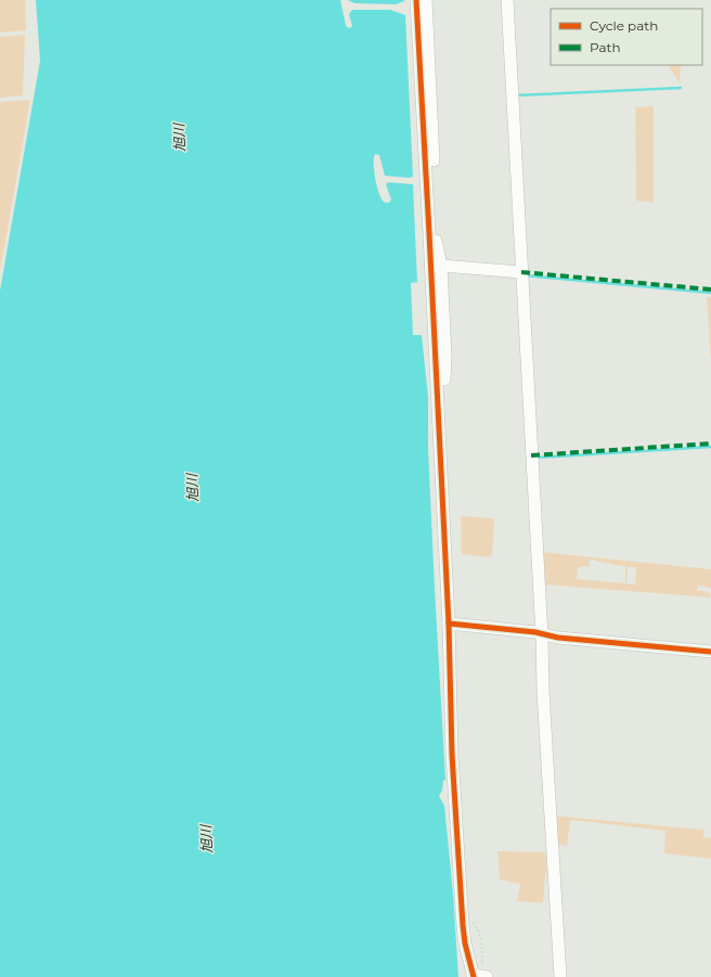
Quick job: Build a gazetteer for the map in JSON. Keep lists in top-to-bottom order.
{
  "water": ["旭川"],
  "legend": ["Cycle path", "Path"]
}
